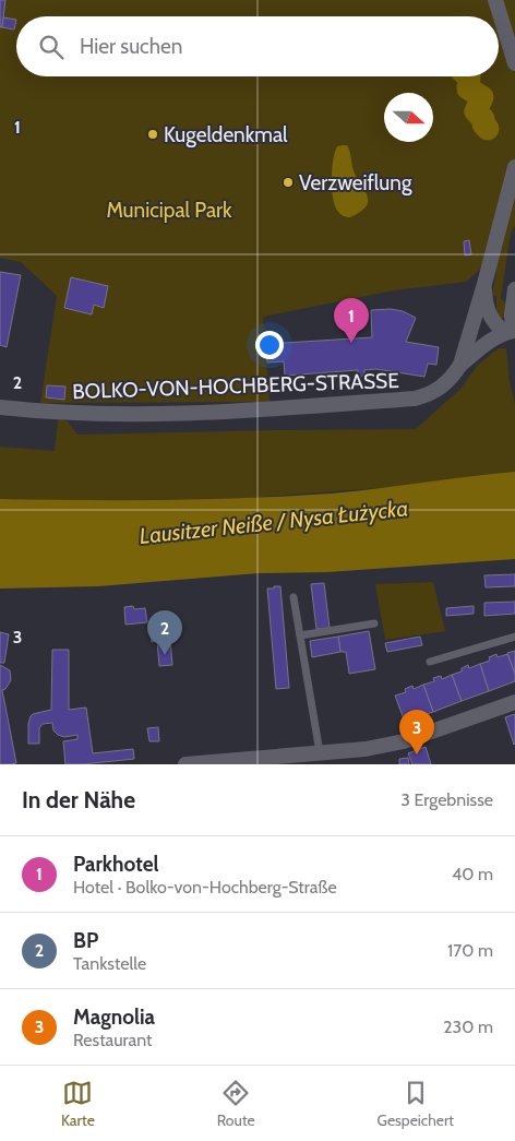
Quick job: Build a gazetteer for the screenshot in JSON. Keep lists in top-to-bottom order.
{
  "streets": {
    "street": ["BOLKO-VON-HOCHBERG-STRASSE"]
  },
  "water": ["Lausitzer Neiße / Nysa Łużycka"],
  "parks": ["Municipal Park"],
  "places": ["Kugeldenkmal", "Verzweiflung"],
  "north": "right",
  "page": {
    "search": "Hier suchen",
    "pins": ["1", "2", "3"],
    "heading": ["In der Nähe", "3 Ergebnisse"],
    "list": [
      {
        "mark": "1",
        "name": "Parkhotel",
        "note": "Hotel · Bolko-von-Hochberg-Straße",
        "value": "40 m"
      },
      {
        "mark": "2",
        "name": "BP",
        "note": "Tankstelle",
        "value": "170 m"
      },
      {
        "mark": "3",
        "name": "Magnolia",
        "note": "Restaurant",
        "value": "230 m"
      }
    ],
    "nav": ["Karte", "Route", "Gespeichert"]
  },
  "grid": {
    "rows": ["1", "2", "3"]
  }
}
